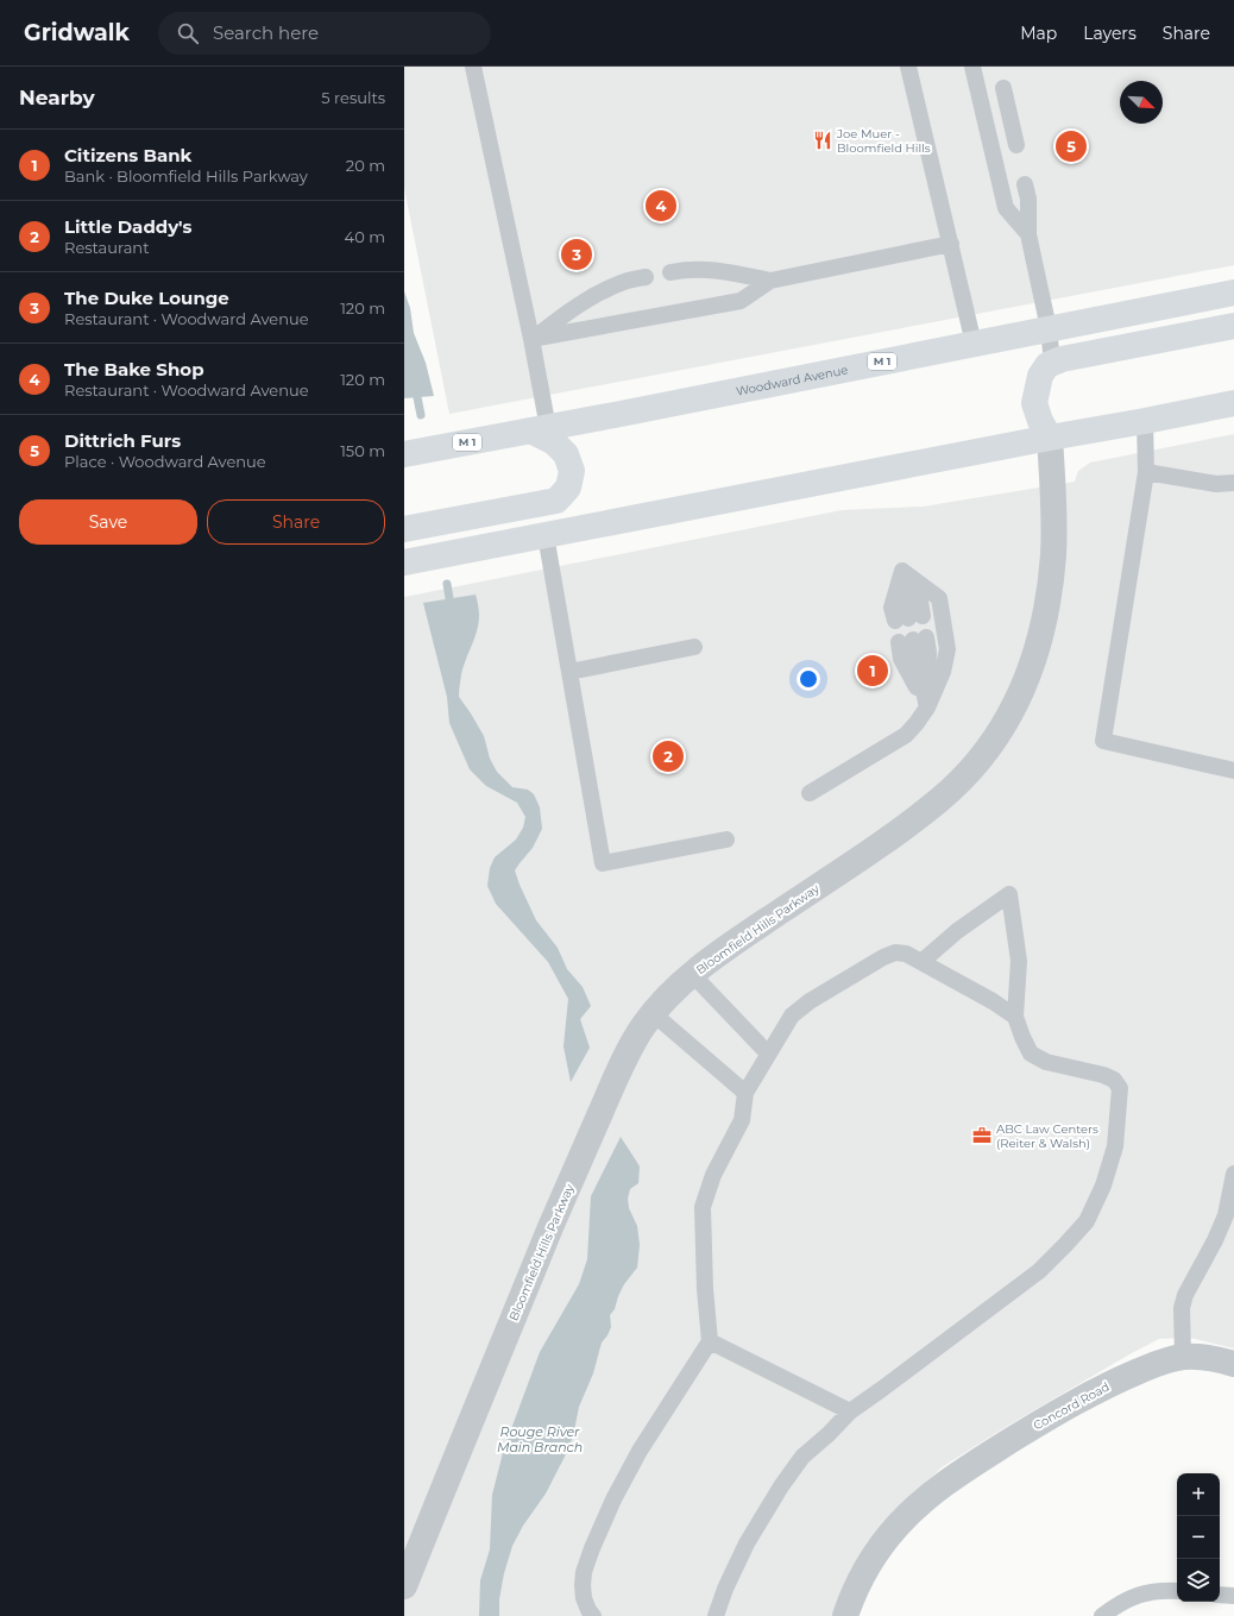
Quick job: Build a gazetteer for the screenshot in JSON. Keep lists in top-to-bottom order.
{
  "streets": {
    "main road": ["M 1", "Woodward Avenue"],
    "street": ["Bloomfield Hills Parkway", "Concord Road"]
  },
  "water": ["Rouge River Main Branch"],
  "places": {
    "restaurant": ["Joe Muer - Bloomfield Hills"],
    "office": ["ABC Law Centers (Reiter & Walsh)"]
  },
  "north": "bottom right",
  "page": {
    "header": "Gridwalk",
    "search": "Search here",
    "nav": ["Map", "Layers", "Share"],
    "heading": ["Nearby", "5 results"],
    "list": [
      {
        "mark": "1",
        "name": "Citizens Bank",
        "note": "Bank · Bloomfield Hills Parkway",
        "value": "20 m"
      },
      {
        "mark": "2",
        "name": "Little Daddy's",
        "note": "Restaurant",
        "value": "40 m"
      },
      {
        "mark": "3",
        "name": "The Duke Lounge",
        "note": "Restaurant · Woodward Avenue",
        "value": "120 m"
      },
      {
        "mark": "4",
        "name": "The Bake Shop",
        "note": "Restaurant · Woodward Avenue",
        "value": "120 m"
      },
      {
        "mark": "5",
        "name": "Dittrich Furs",
        "note": "Place · Woodward Avenue",
        "value": "150 m"
      }
    ],
    "pins": [
      "5",
      "4",
      "3",
      "1",
      "2"
    ],
    "buttons": ["Save", "Share"],
    "map_buttons": ["+", "−"]
  }
}
